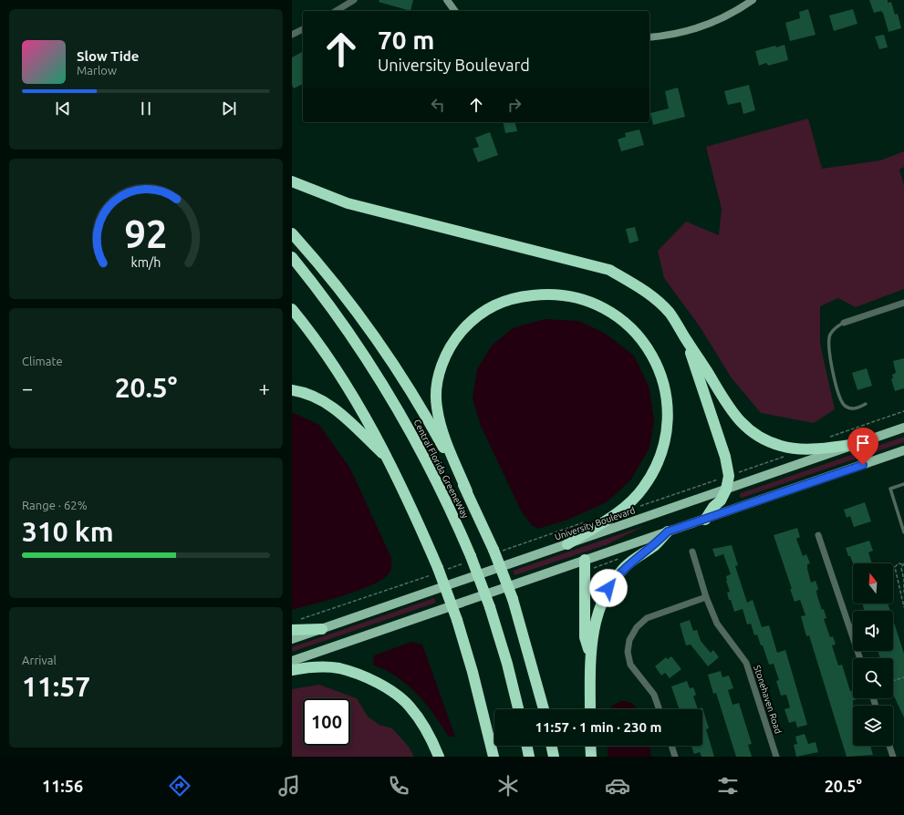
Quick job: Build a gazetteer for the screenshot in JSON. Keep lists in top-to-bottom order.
{
  "streets": {
    "highway": ["Central Florida GreeneWay"],
    "main road": ["University Boulevard"],
    "street": ["Stonehaven Road"]
  },
  "north": "top",
  "page": {
    "turn": ["70 m", "University Boulevard"],
    "song": ["Slow Tide", "Marlow"],
    "tile": [
      "Climate",
      ["Range · 62%", "310 km"],
      ["Arrival", "11:57"]
    ],
    "heat": ["−", "20.5°", "+"],
    "limit": "100",
    "trip": "11:57 · 1 min · 230 m",
    "tabs": ["11:56", "20.5°"],
    "gauge": ["92", "km/h"]
  }
}
